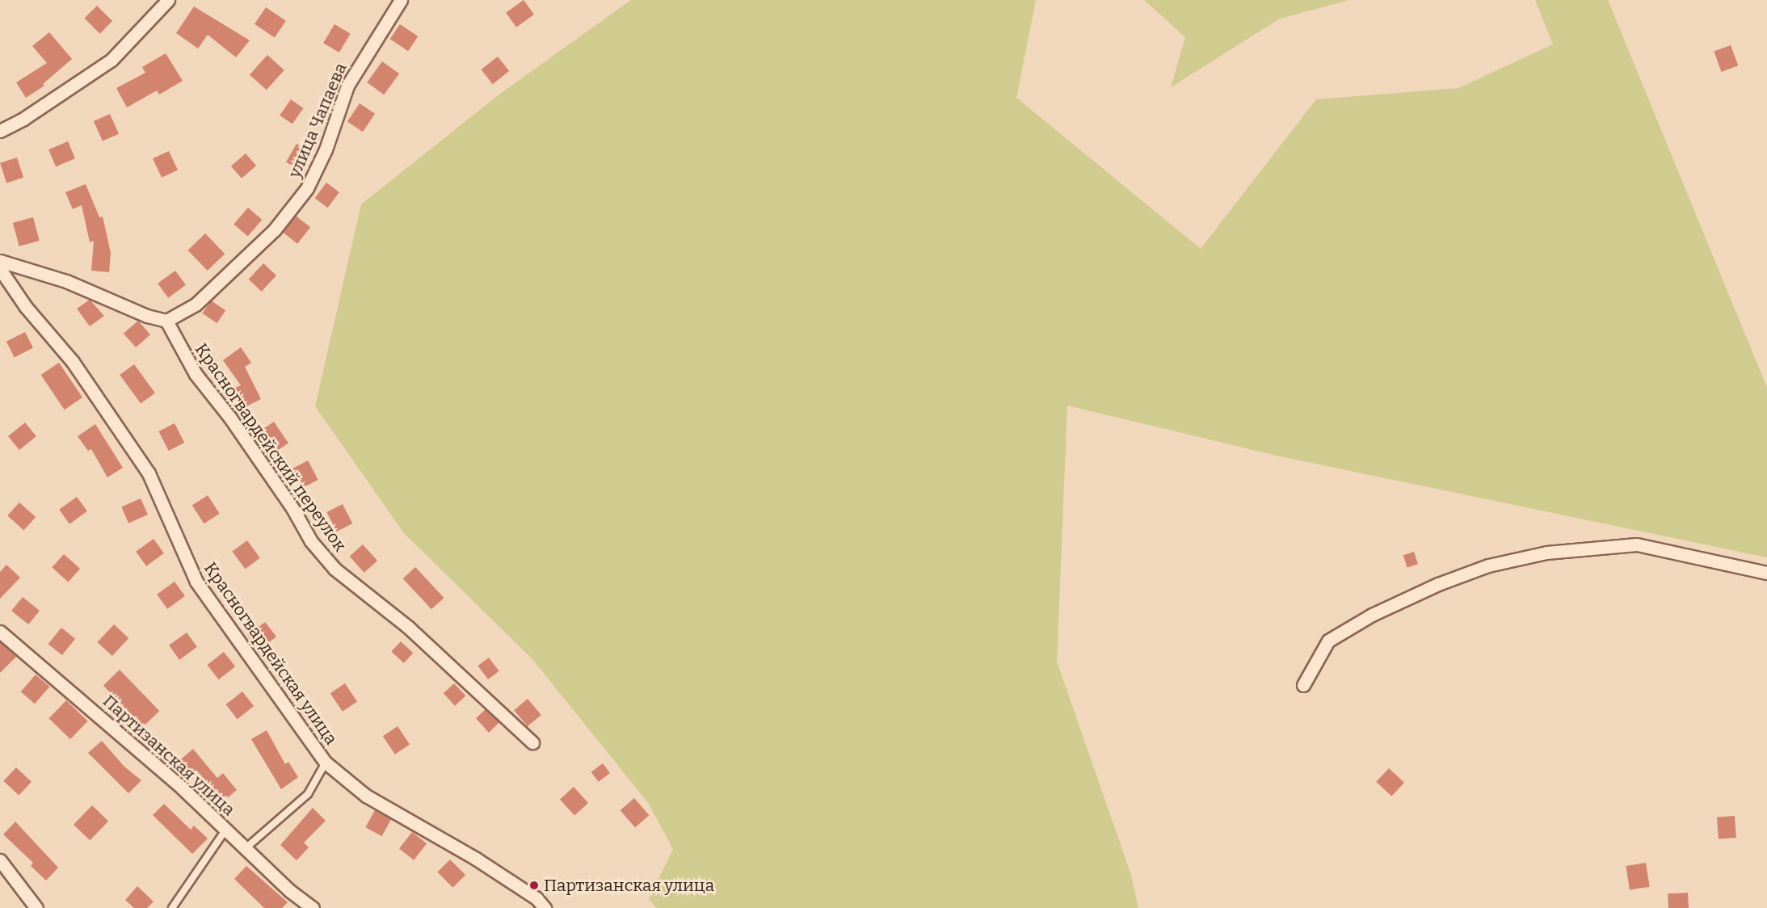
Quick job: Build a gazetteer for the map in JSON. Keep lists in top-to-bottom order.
{
  "streets": {
    "street": [
      "улица Чапаева",
      "Красногвардейский переулок",
      "Красногвардейская улица",
      "Партизанская улица"
    ]
  },
  "crossings": [
    ["улица Чапаева", "Красногвардейский переулок"]
  ],
  "places": ["Партизанская улица"]
}
